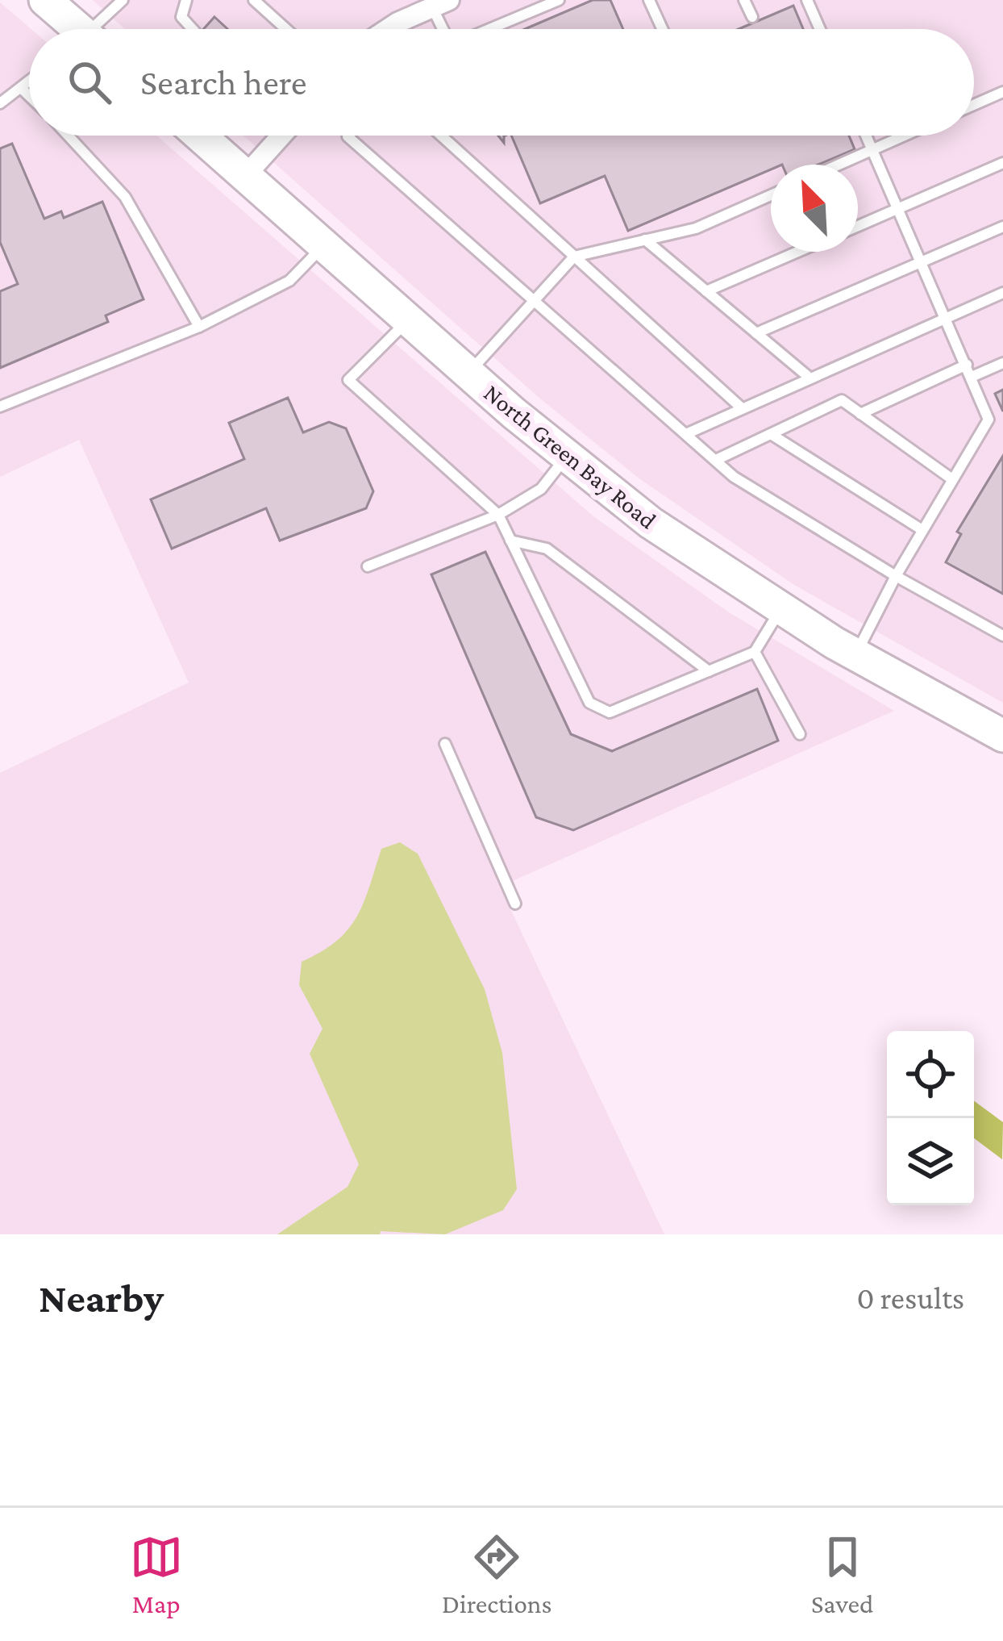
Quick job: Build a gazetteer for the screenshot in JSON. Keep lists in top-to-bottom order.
{
  "streets": {
    "main road": ["North Green Bay Road"]
  },
  "north": "top left",
  "page": {
    "search": "Search here",
    "heading": ["Nearby", "0 results"],
    "nav": ["Map", "Directions", "Saved"]
  }
}
